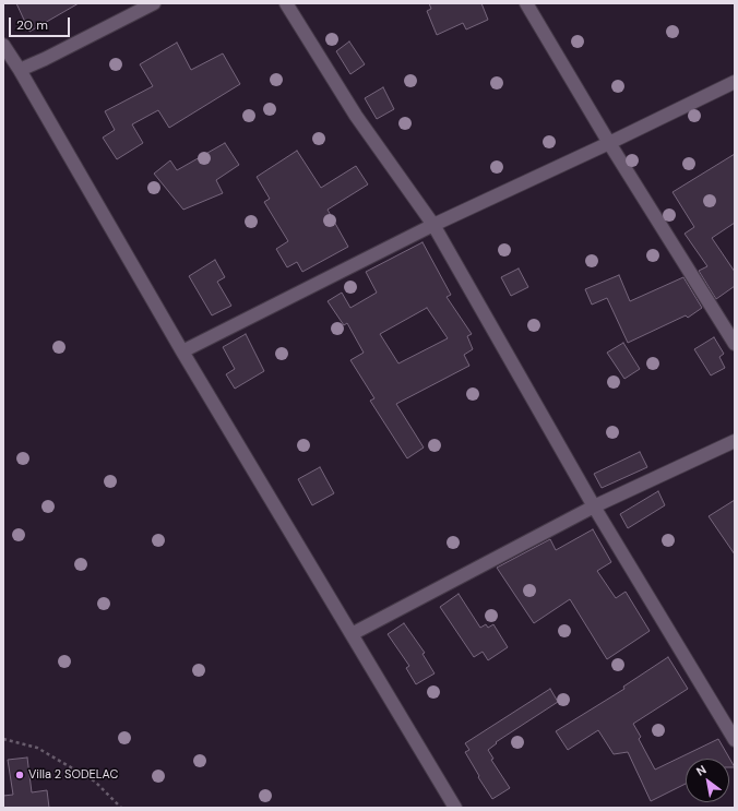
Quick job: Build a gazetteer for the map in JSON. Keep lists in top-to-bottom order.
{
  "places": ["Villa 2 SODELAC"],
  "scale_bar": "20 m",
  "north": "top left"
}
